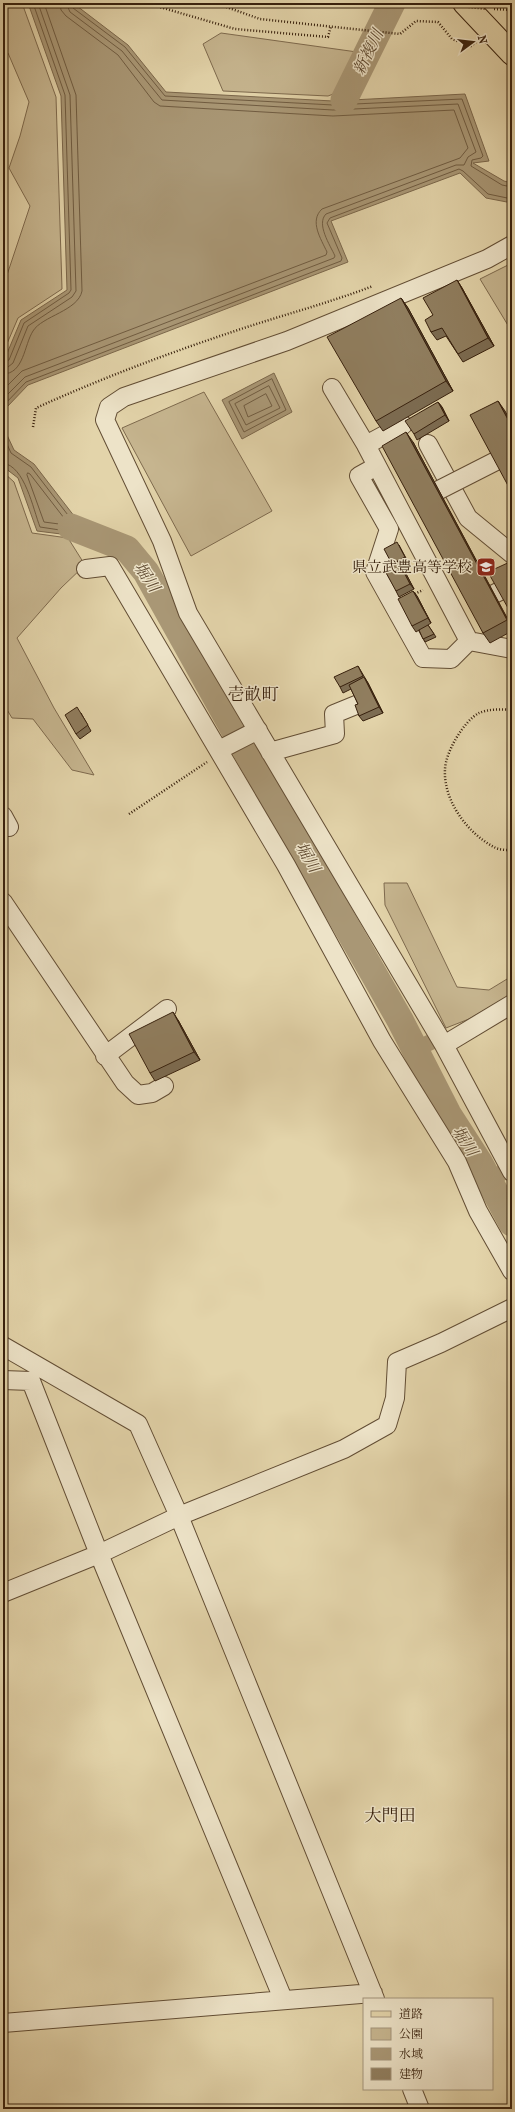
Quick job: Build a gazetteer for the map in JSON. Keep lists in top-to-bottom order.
{
  "districts": ["壱畝町", "大門田"],
  "water": ["新複川", "堀川"],
  "places": {
    "school or university": ["県立武豊高等学校"]
  },
  "legend": [
    "道路",
    "公園",
    "水域",
    "建物"
  ],
  "north": "right"
}
